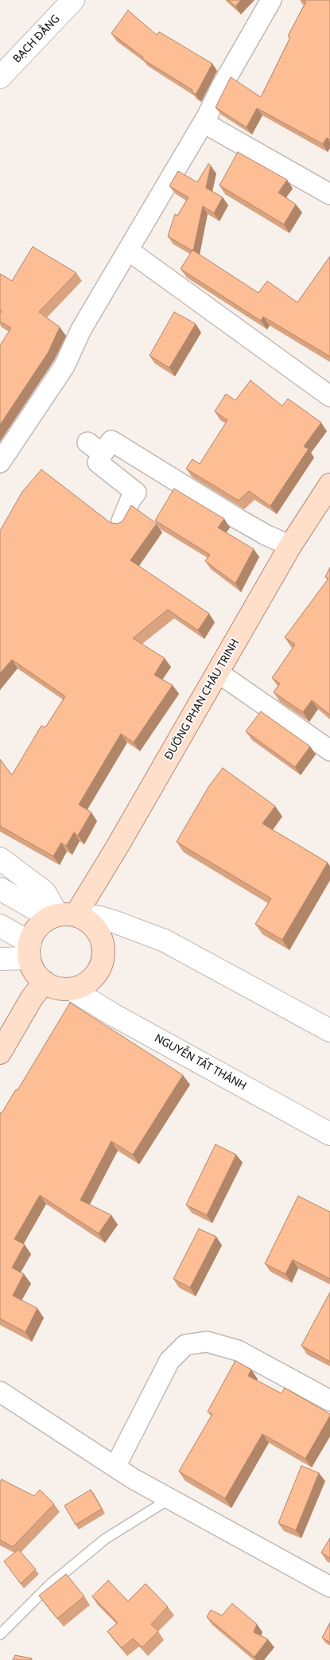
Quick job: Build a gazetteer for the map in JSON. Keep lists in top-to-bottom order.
{
  "streets": {
    "main road": ["BẠCH ĐẰNG", "ĐƯỜNG PHAN CHÂU TRINH", "NGUYỄN TẤT THÀNH"]
  },
  "crossings": [
    ["ĐƯỜNG PHAN CHÂU TRINH", "NGUYỄN TẤT THÀNH"]
  ]
}
